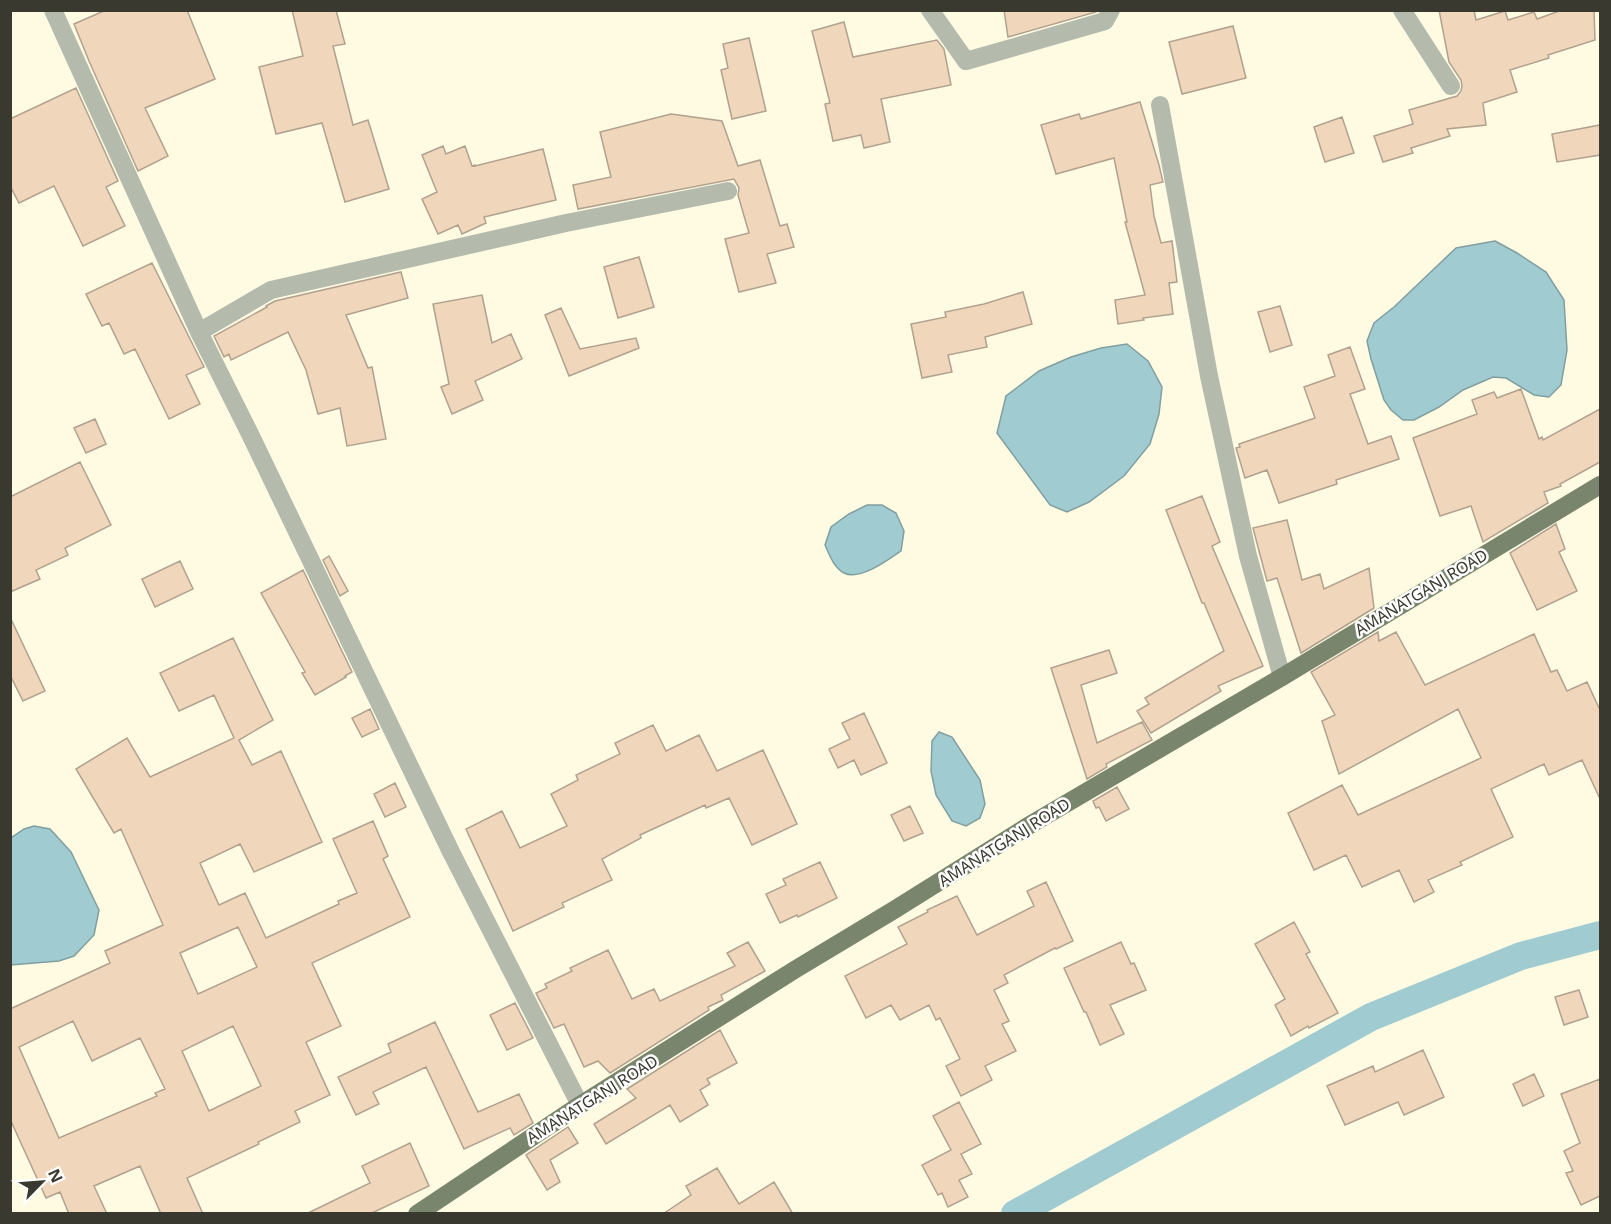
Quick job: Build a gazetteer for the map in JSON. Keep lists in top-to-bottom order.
{
  "streets": {
    "main road": ["AMANATGANJ ROAD"]
  },
  "north": "top right"
}
